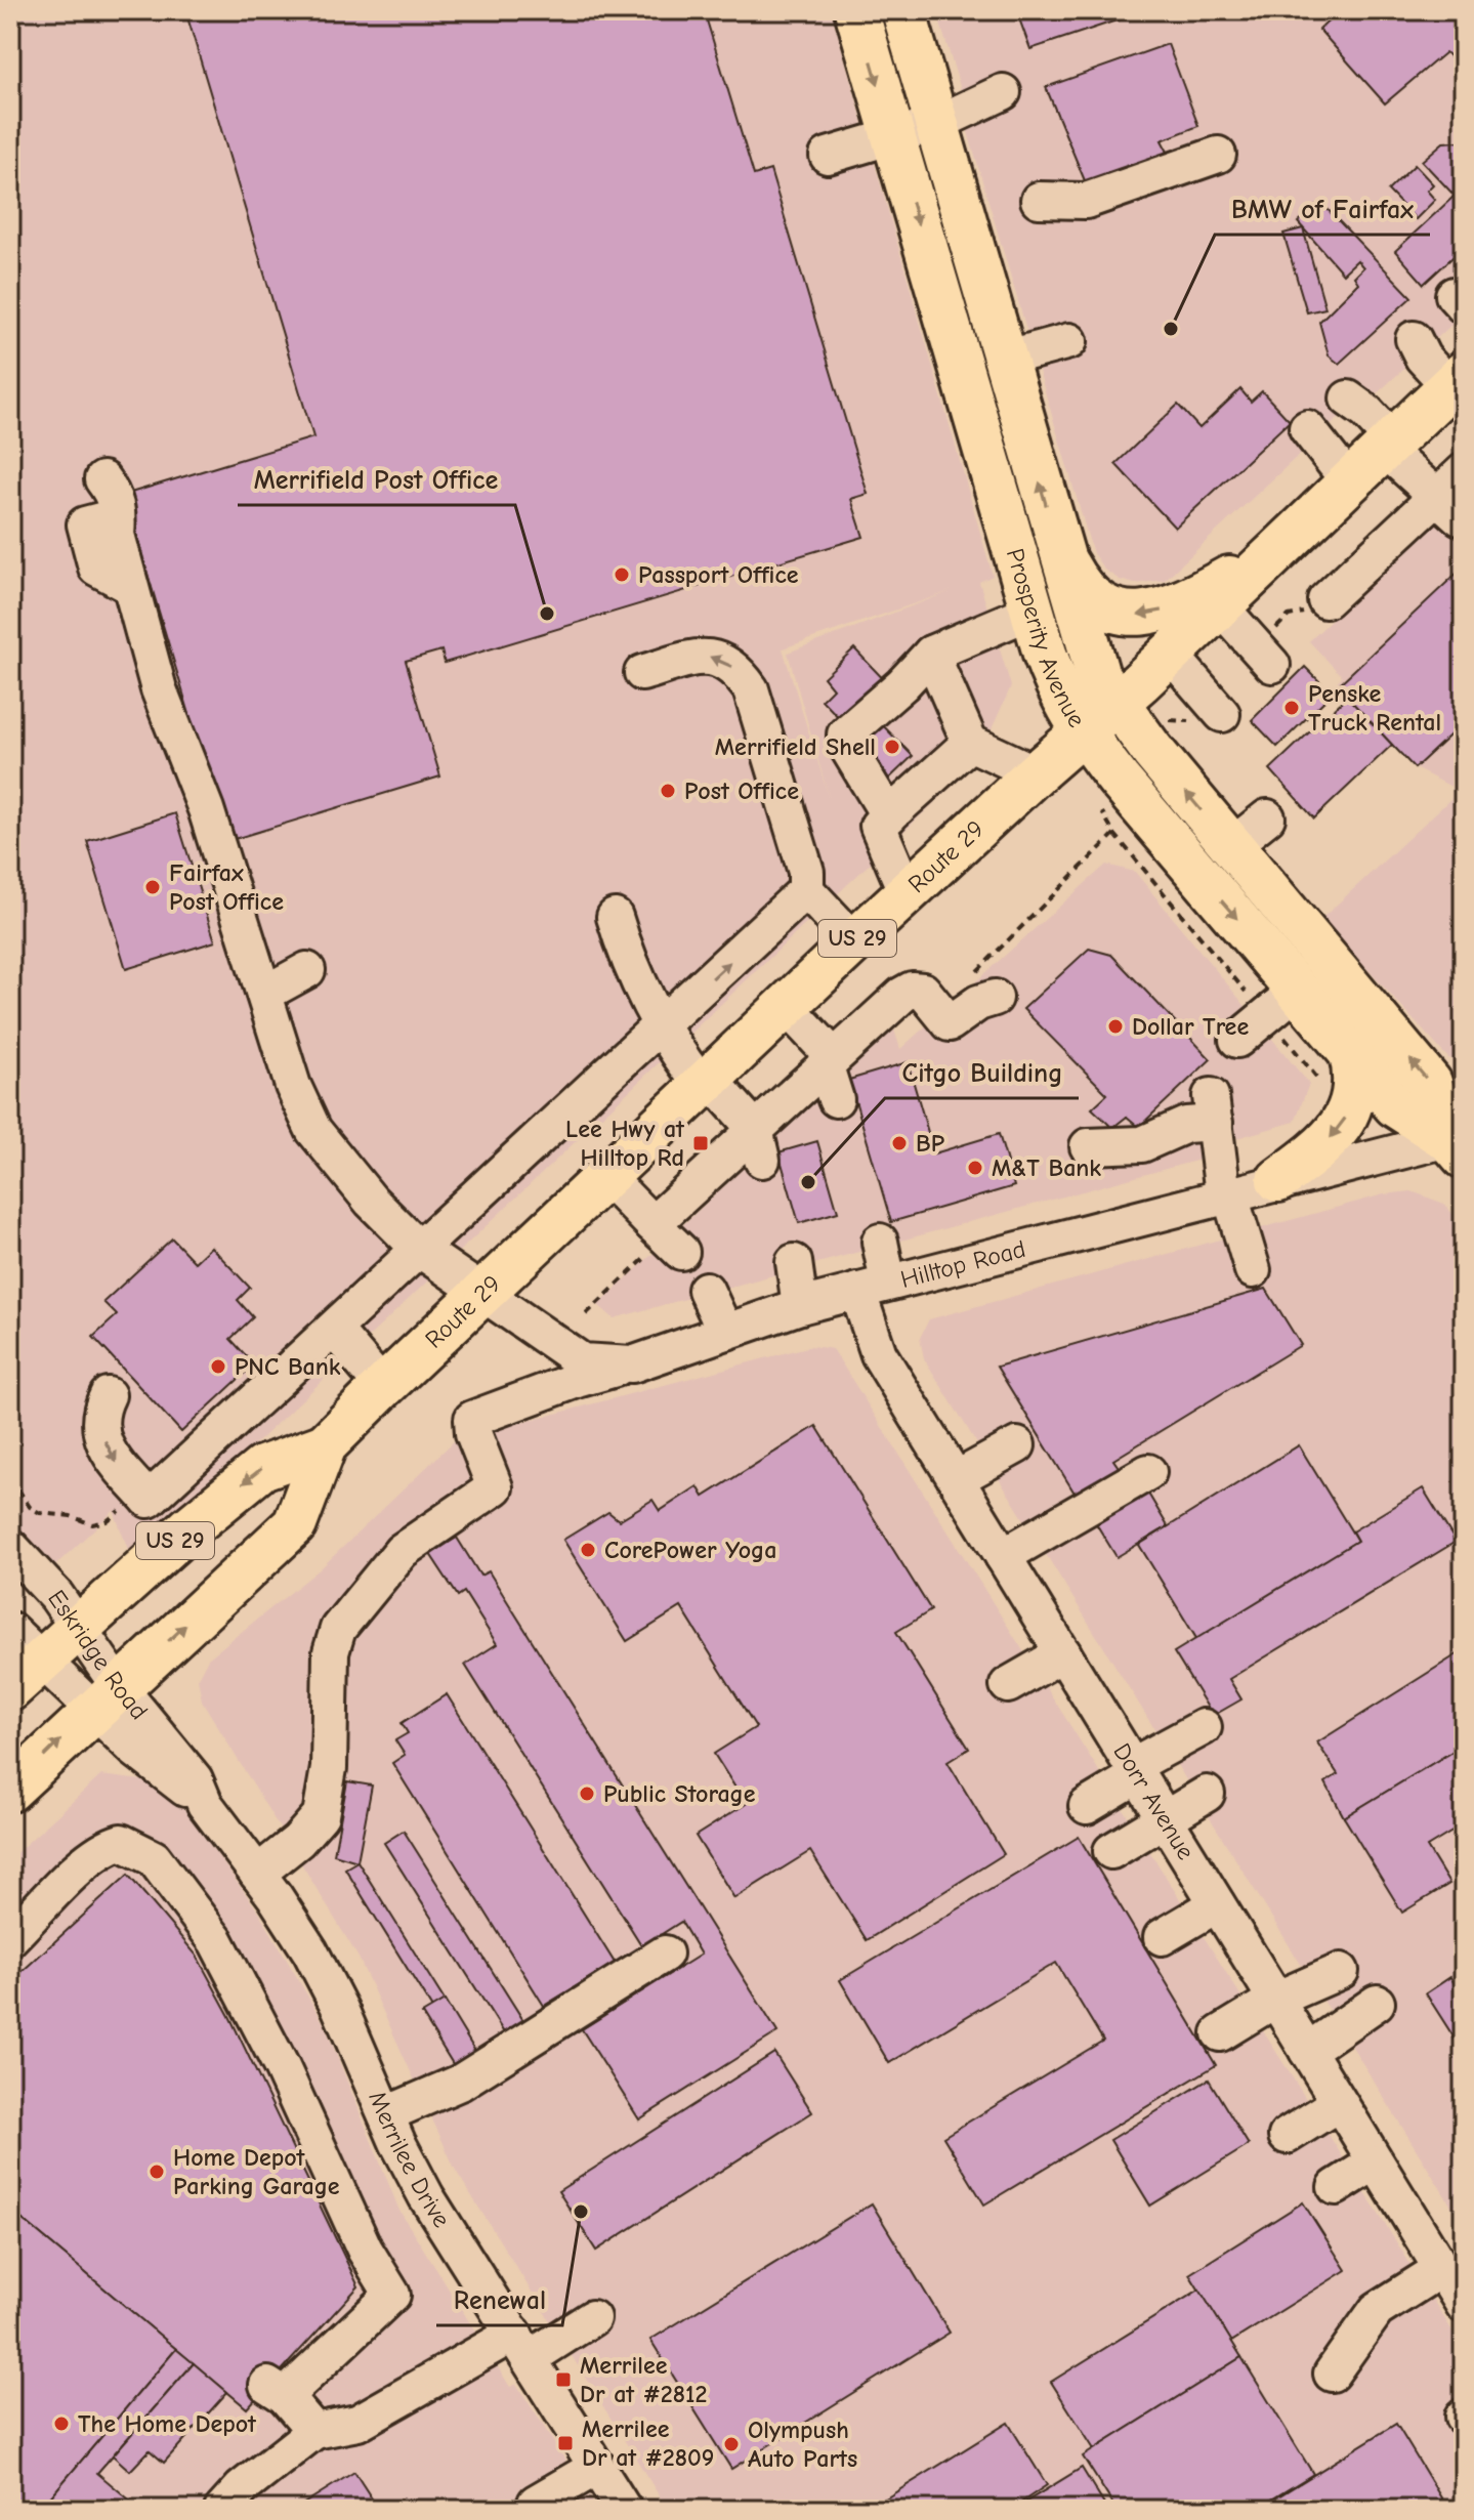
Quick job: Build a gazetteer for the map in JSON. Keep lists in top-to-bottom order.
{
  "streets": {
    "main road": ["Prosperity Avenue", "Route 29", "US 29"],
    "street": [
      "Hilltop Road",
      "Eskridge Road",
      "Dorr Avenue",
      "Merrilee Drive"
    ]
  },
  "crossings": [
    ["Prosperity Avenue", "Route 29"],
    ["Prosperity Avenue", "Hilltop Road"],
    ["Route 29", "Hilltop Road"],
    ["Route 29", "Eskridge Road"],
    ["Route 29", "Merrilee Drive"],
    ["Hilltop Road", "Dorr Avenue"],
    ["Eskridge Road", "Merrilee Drive"]
  ],
  "places": {
    "other": [
      "BMW of Fairfax",
      "Passport Office",
      "Merrifield Post Office",
      "Penske Truck Rental",
      "Merrifield Shell",
      "Post Office",
      "Fairfax Post Office",
      "Dollar Tree",
      "BP",
      "M&T Bank",
      "Citgo Building",
      "PNC Bank",
      "CorePower Yoga",
      "Public Storage",
      "Home Depot Parking Garage",
      "Renewal",
      "The Home Depot",
      "Olympush Auto Parts"
    ],
    "transit": ["Lee Hwy at Hilltop Rd", "Merrilee Dr at #2812", "Merrilee Dr at #2809"]
  }
}
